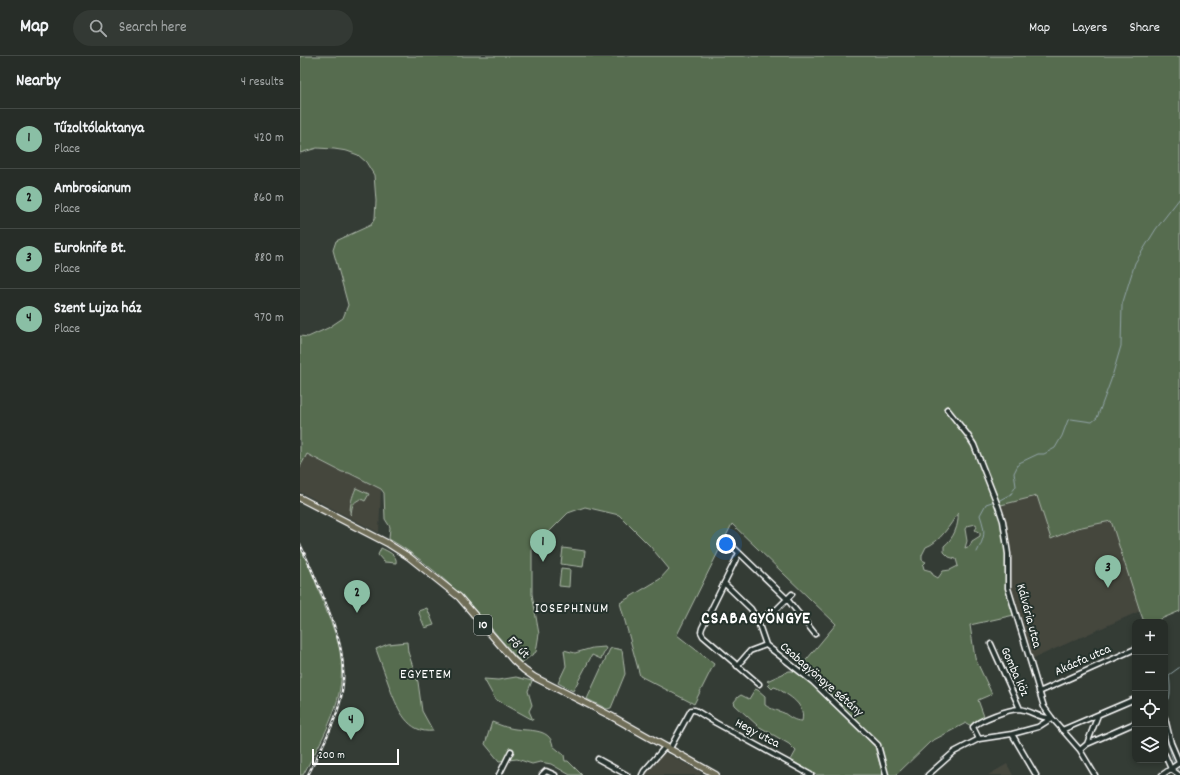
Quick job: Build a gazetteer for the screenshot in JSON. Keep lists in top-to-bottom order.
{
  "streets": {
    "main road": ["10", "Fő út"],
    "street": [
      "Kálvária utca",
      "Akácfa utca",
      "Gomba köz",
      "Csabagyöngye sétány",
      "Hegy utca"
    ]
  },
  "crossings": [
    ["Kálvária utca", "Akácfa utca"],
    ["Fő út", "Hegy utca"]
  ],
  "districts": ["IOSEPHINUM", "CSABAGYÖNGYE", "EGYETEM"],
  "scale_bar": "200 m",
  "page": {
    "header": "Map",
    "search": "Search here",
    "nav": ["Map", "Layers", "Share"],
    "heading": ["Nearby", "4 results"],
    "list": [
      {
        "mark": "1",
        "name": "Tűzoltólaktanya",
        "note": "Place",
        "value": "420 m"
      },
      {
        "mark": "2",
        "name": "Ambrosianum",
        "note": "Place",
        "value": "860 m"
      },
      {
        "mark": "3",
        "name": "Euroknife Bt.",
        "note": "Place",
        "value": "880 m"
      },
      {
        "mark": "4",
        "name": "Szent Lujza ház",
        "note": "Place",
        "value": "970 m"
      }
    ],
    "pins": [
      "1",
      "3",
      "2",
      "4"
    ],
    "map_buttons": ["+", "−"],
    "scale": "200 m"
  }
}
